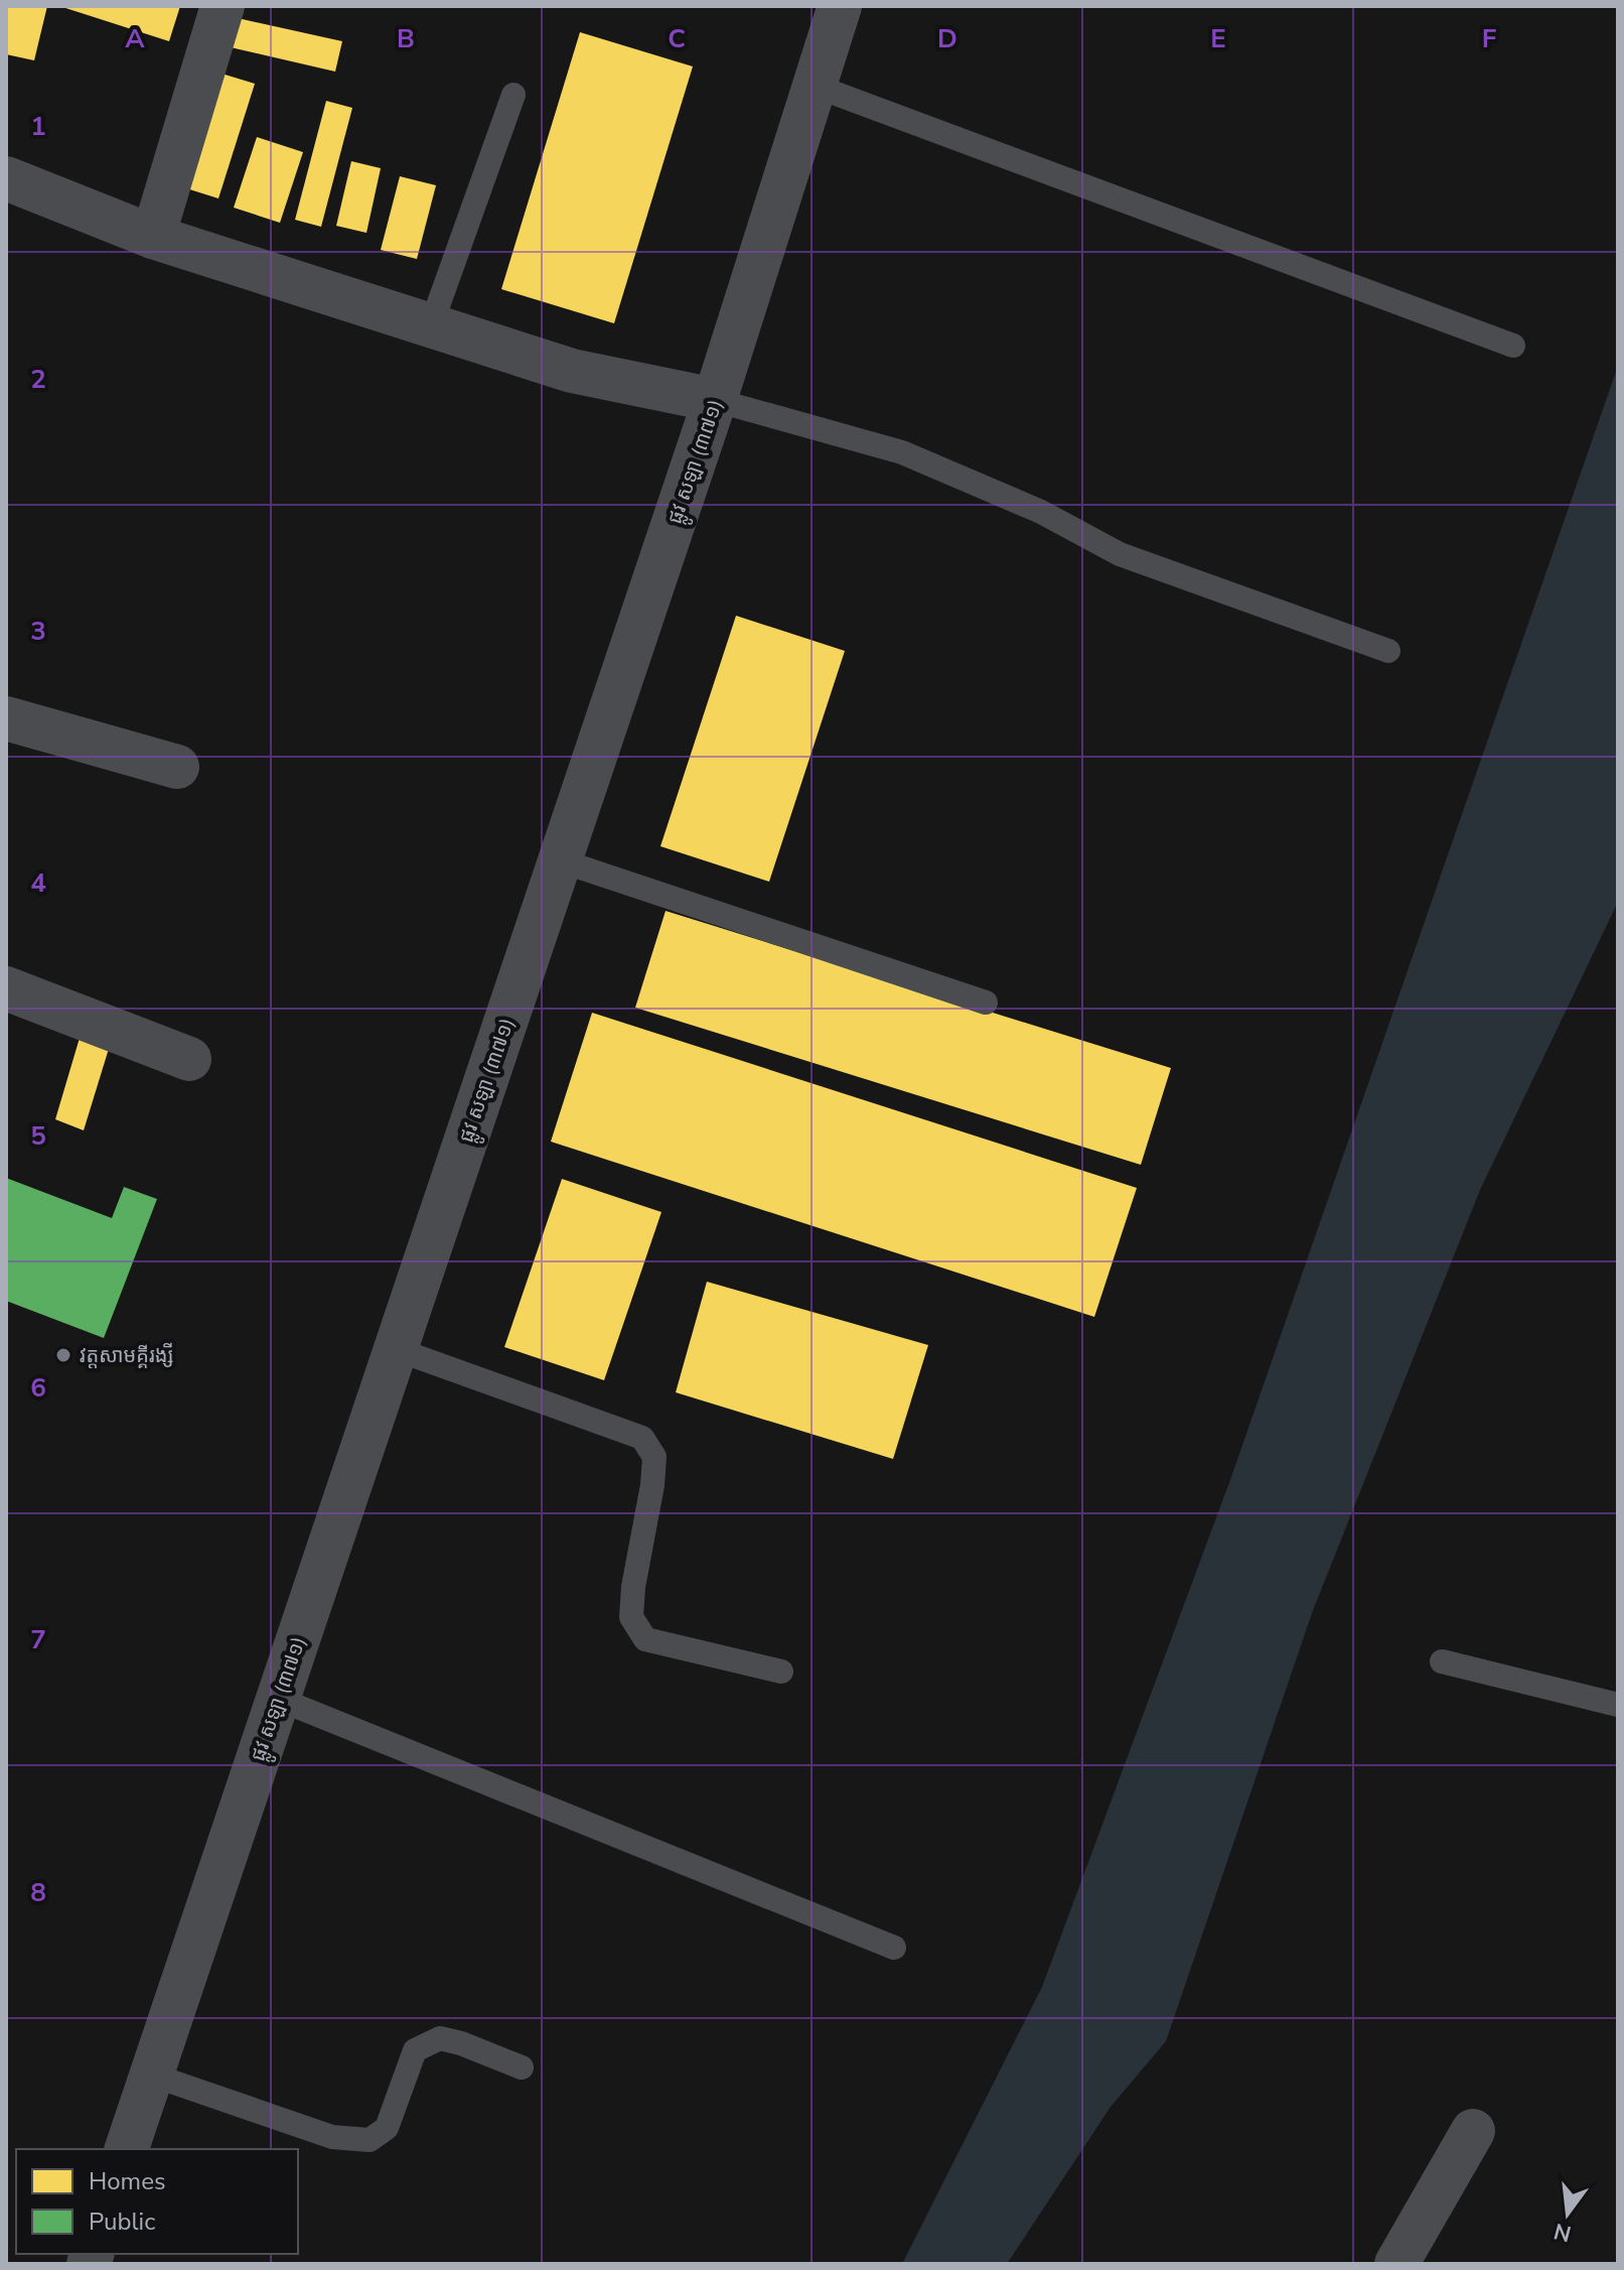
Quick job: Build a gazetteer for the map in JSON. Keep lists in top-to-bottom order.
{
  "streets": {
    "street": ["ផ្លូវ សឡា (៣៧១)"]
  },
  "places": ["វត្តសាមគ្គីរង្សី"],
  "legend": ["Homes", "Public"],
  "north": "bottom",
  "grid": {
    "columns": [
      "A",
      "B",
      "C",
      "D",
      "E",
      "F"
    ],
    "rows": [
      "1",
      "2",
      "3",
      "4",
      "5",
      "6",
      "7",
      "8"
    ]
  }
}
